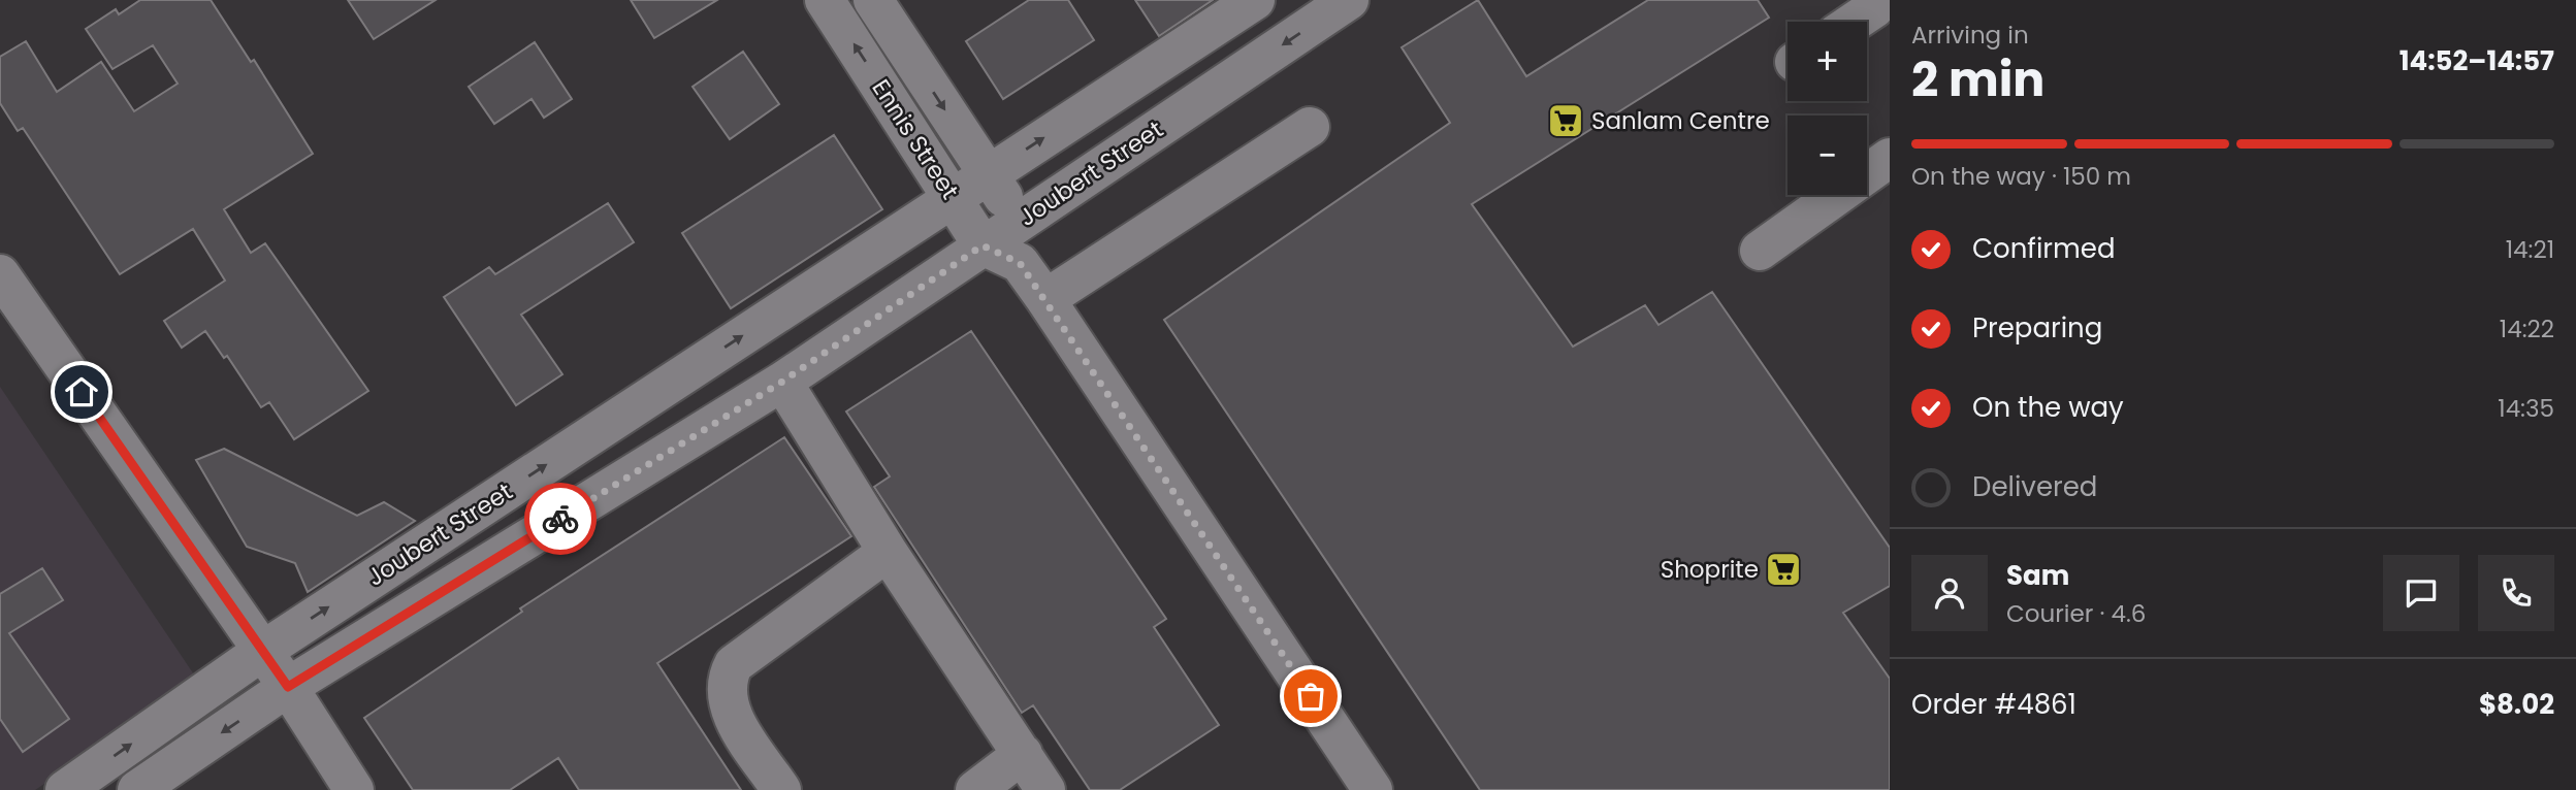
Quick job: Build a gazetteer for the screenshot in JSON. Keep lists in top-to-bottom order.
{
  "streets": {
    "street": ["Ennis Street", "Joubert Street"]
  },
  "crossings": [
    ["Ennis Street", "Joubert Street"]
  ],
  "places": {
    "supermarket": ["Sanlam Centre", "Shoprite"]
  },
  "page": {
    "heading": ["2 min", "Arriving in", "14:52–14:57"],
    "panel": [
      "Sam",
      "Courier · 4.6",
      "Order #4861",
      "$8.02"
    ],
    "map_buttons": ["+", "−"],
    "bar": "On the way · 150 m",
    "list": [
      ["Confirmed", "14:21"],
      ["Preparing", "14:22"],
      ["On the way", "14:35"],
      "Delivered"
    ]
  }
}
